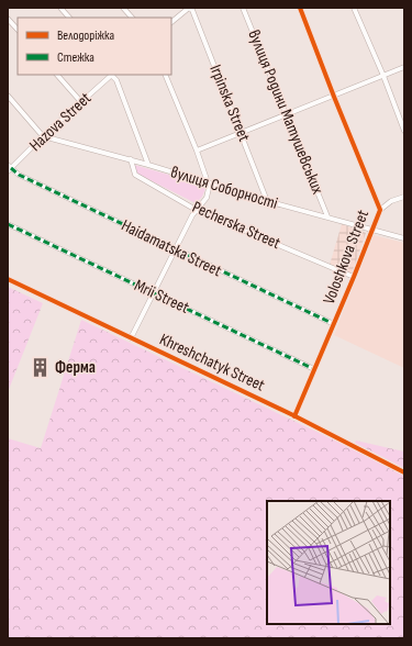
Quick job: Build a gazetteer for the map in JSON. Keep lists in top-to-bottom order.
{
  "streets": {
    "street": [
      "Irpinska Street",
      "вулиця Родини Матушевських",
      "Hazova Street",
      "вулиця Соборності",
      "Pecherska Street",
      "Haidamatska Street",
      "Voloshkova Street",
      "Mrii Street",
      "Khreshchatyk Street"
    ]
  },
  "crossings": [
    ["Irpinska Street", "вулиця Соборності"],
    ["вулиця Родини Матушевських", "вулиця Соборності"],
    ["Hazova Street", "вулиця Соборності"],
    ["Hazova Street", "Haidamatska Street"],
    ["вулиця Соборності", "Pecherska Street"],
    ["вулиця Соборності", "Voloshkova Street"],
    ["Pecherska Street", "Voloshkova Street"],
    ["Haidamatska Street", "Voloshkova Street"],
    ["Voloshkova Street", "Mrii Street"],
    ["Voloshkova Street", "Khreshchatyk Street"]
  ],
  "places": {
    "building": ["Ферма"]
  },
  "legend": ["Велодоріжка", "Стежка"]
}
